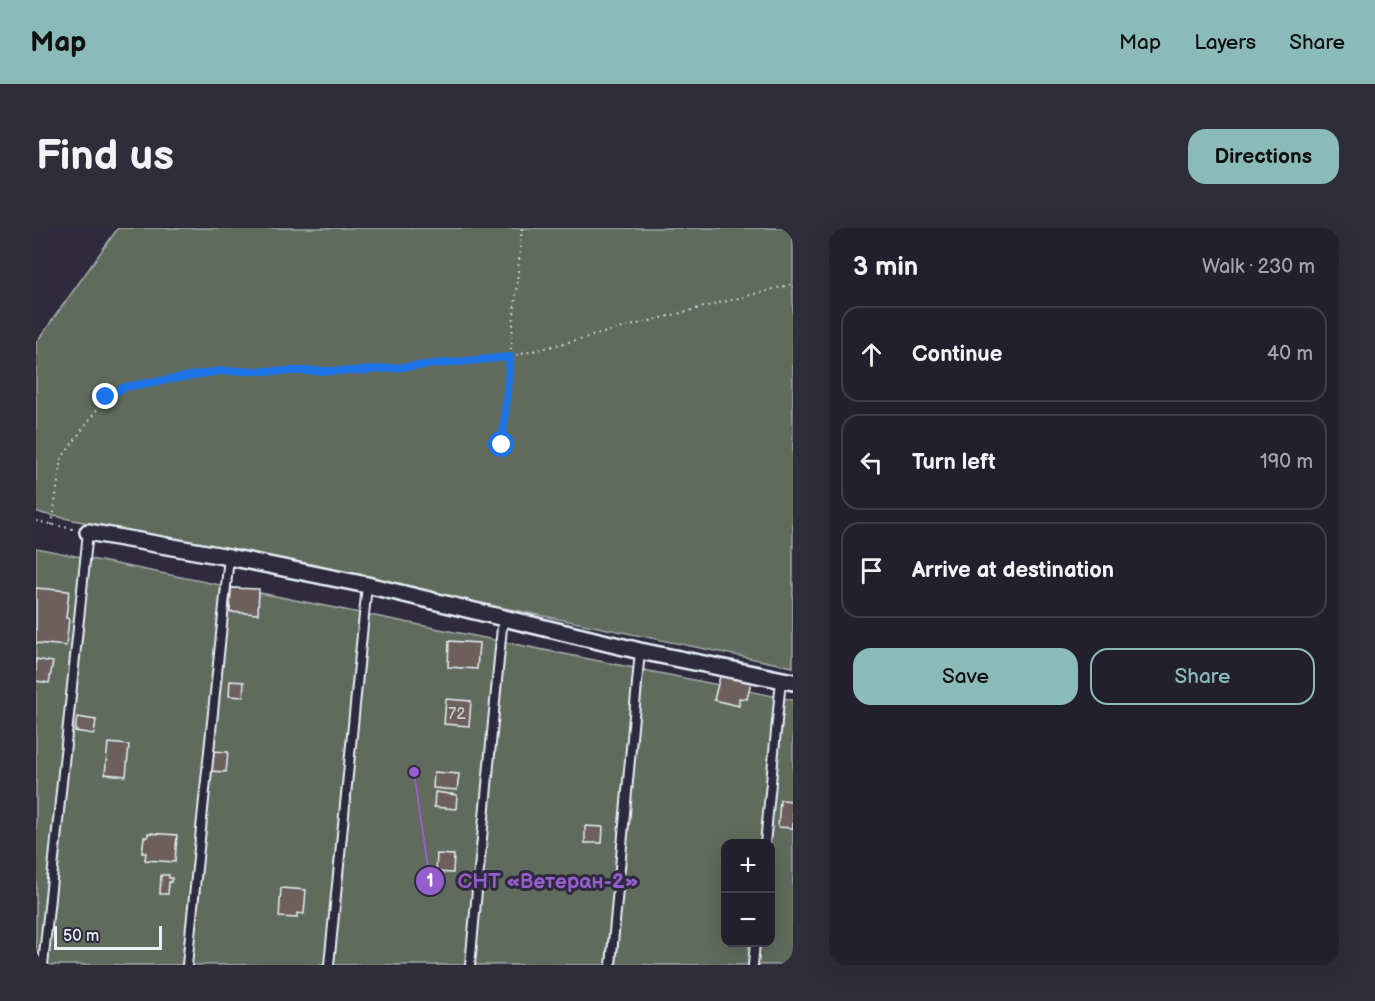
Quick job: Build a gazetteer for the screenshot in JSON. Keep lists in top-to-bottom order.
{
  "places": ["СНТ «Ветеран-2»"],
  "house_numbers": ["72"],
  "scale_bar": "50 m",
  "page": {
    "header": "Map",
    "nav": ["Map", "Layers", "Share"],
    "buttons": [
      "Directions",
      ["Save", "Share"]
    ],
    "title": "Find us",
    "heading": ["3 min", "Walk · 230 m"],
    "list": [
      ["Continue", "40 m"],
      ["Turn left", "190 m"],
      "Arrive at destination"
    ],
    "map_buttons": ["+", "−"],
    "scale": "50 m"
  }
}
